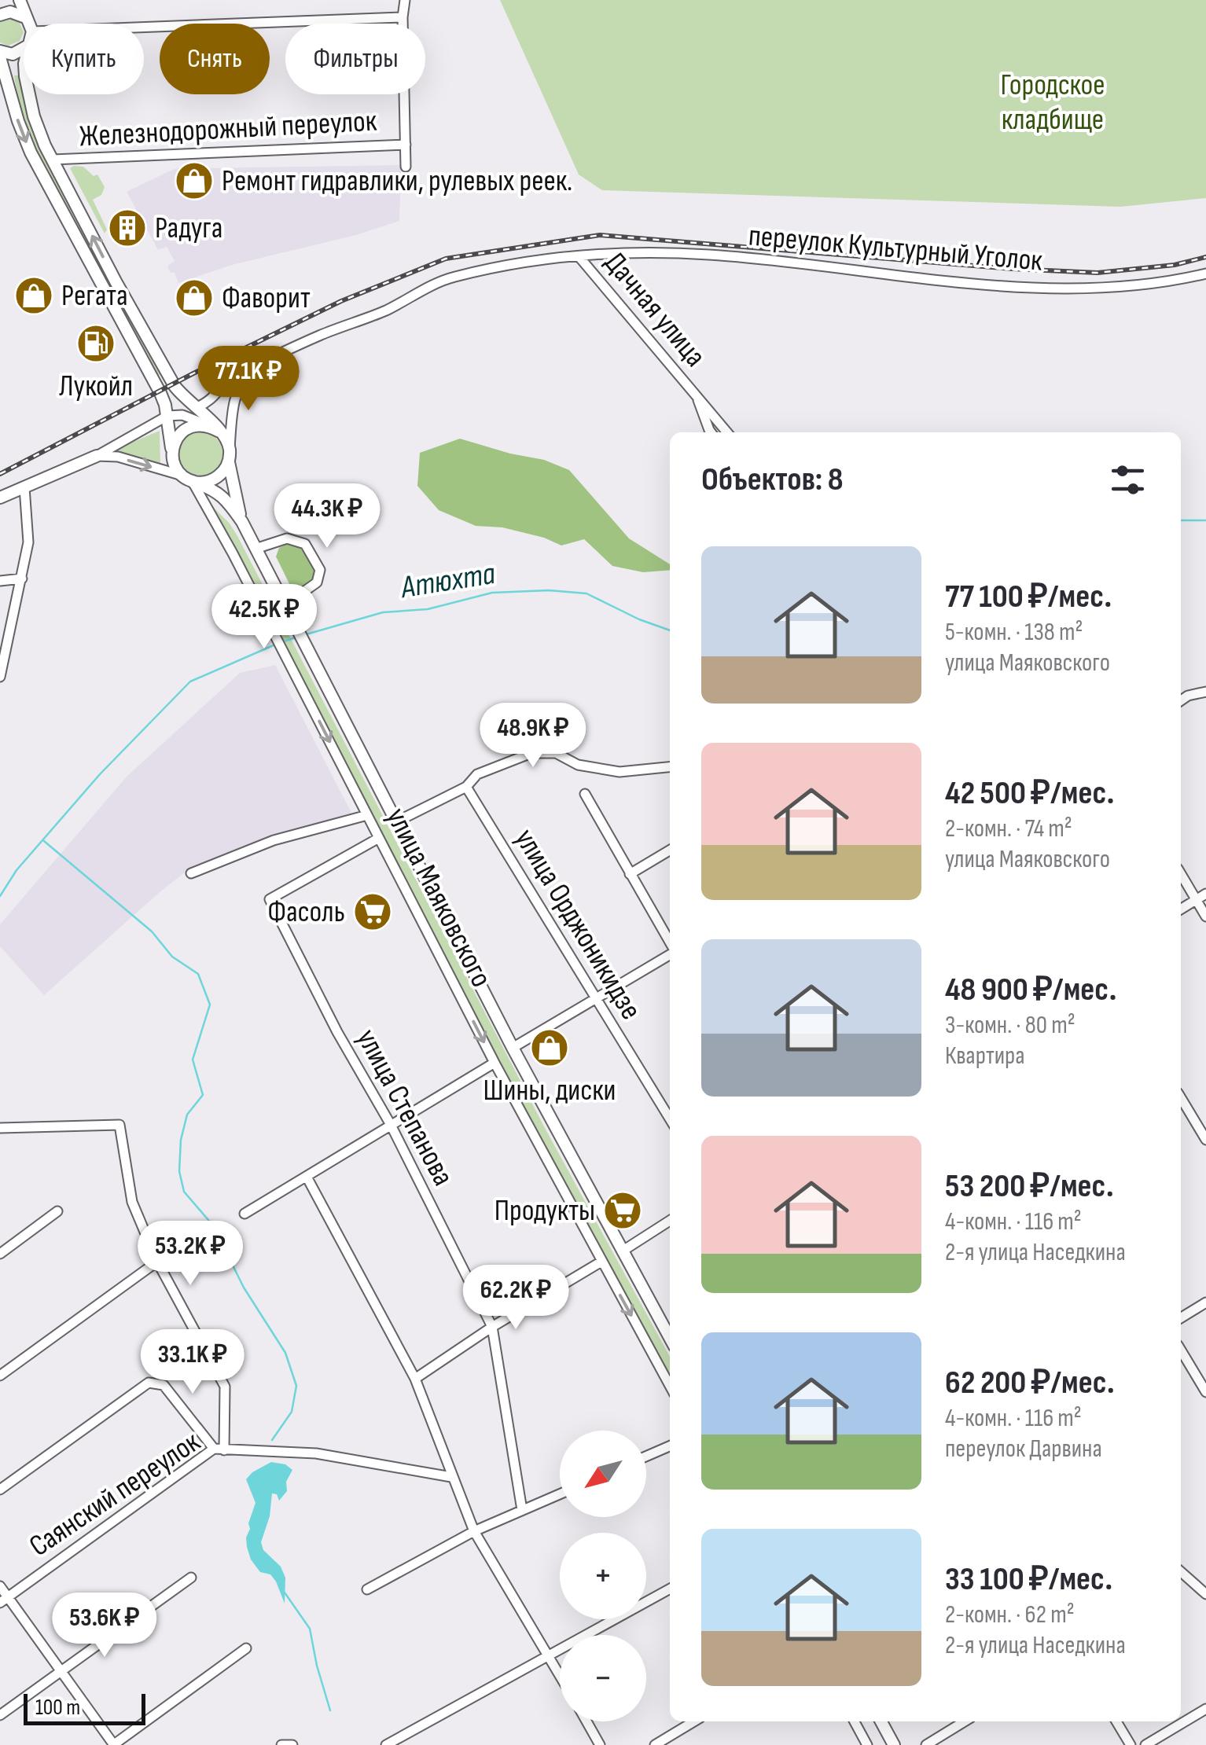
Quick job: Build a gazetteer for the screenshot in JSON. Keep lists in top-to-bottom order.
{
  "streets": {
    "main road": ["улица Маяковского"],
    "street": [
      "Железнодорожный переулок",
      "переулок Культурный Уголок",
      "Дачная улица",
      "улица Орджоникидзе",
      "улица Степанова",
      "Саянский переулок"
    ]
  },
  "crossings": [
    ["переулок Культурный Уголок", "Дачная улица"],
    ["улица Маяковского", "улица Степанова"]
  ],
  "water": ["Атюхта"],
  "parks": ["Городское кладбище"],
  "places": {
    "shop": [
      "Ремонт гидравлики, рулевых реек.",
      "Регата",
      "Фаворит",
      "Шины, диски"
    ],
    "building": ["Радуга"],
    "fuel station": ["Лукойл"],
    "supermarket": ["Фасоль", "Продукты"]
  },
  "scale_bar": "100 m",
  "north": "bottom left",
  "page": {
    "chip": ["Купить", "Снять", "Фильтры"],
    "price": [
      "77.1K ₽",
      "44.3K ₽",
      "42.5K ₽",
      "48.9K ₽",
      "53.2K ₽",
      "62.2K ₽",
      "33.1K ₽",
      "53.6K ₽"
    ],
    "heading": "Объектов: 8",
    "list": [
      {
        "name": "77 100 ₽/мес.",
        "note": "5-комн. · 138 m² · улица Маяковского"
      },
      {
        "name": "42 500 ₽/мес.",
        "note": "2-комн. · 74 m² · улица Маяковского"
      },
      {
        "name": "48 900 ₽/мес.",
        "note": "3-комн. · 80 m² · Квартира"
      },
      {
        "name": "53 200 ₽/мес.",
        "note": "4-комн. · 116 m² · 2-я улица Наседкина"
      },
      {
        "name": "62 200 ₽/мес.",
        "note": "4-комн. · 116 m² · переулок Дарвина"
      },
      {
        "name": "33 100 ₽/мес.",
        "note": "2-комн. · 62 m² · 2-я улица Наседкина"
      }
    ],
    "map_buttons": ["+", "−"],
    "scale": "100 m"
  }
}
